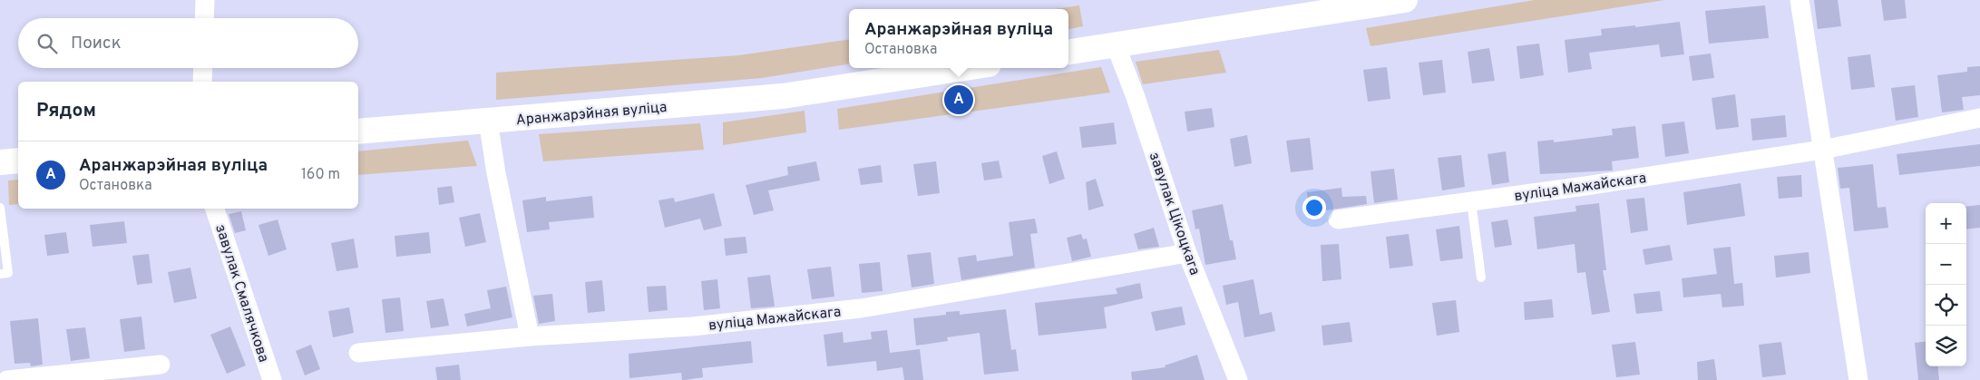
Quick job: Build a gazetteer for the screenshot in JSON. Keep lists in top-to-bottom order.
{
  "streets": {
    "main road": ["Аранжарэйная вуліца"],
    "street": ["вуліца Мажайскага", "завулак Цікоцкага", "завулак Смалячкова"]
  },
  "crossings": [
    ["вуліца Мажайскага", "завулак Цікоцкага"]
  ],
  "page": {
    "popup": ["Аранжарэйная вуліца", "Остановка"],
    "search": "Поиск",
    "heading": "Рядом",
    "pins": "A",
    "list": [
      {
        "mark": "A",
        "name": "Аранжарэйная вуліца",
        "note": "Остановка",
        "value": "160 m"
      }
    ],
    "map_buttons": ["+", "−"]
  }
}
